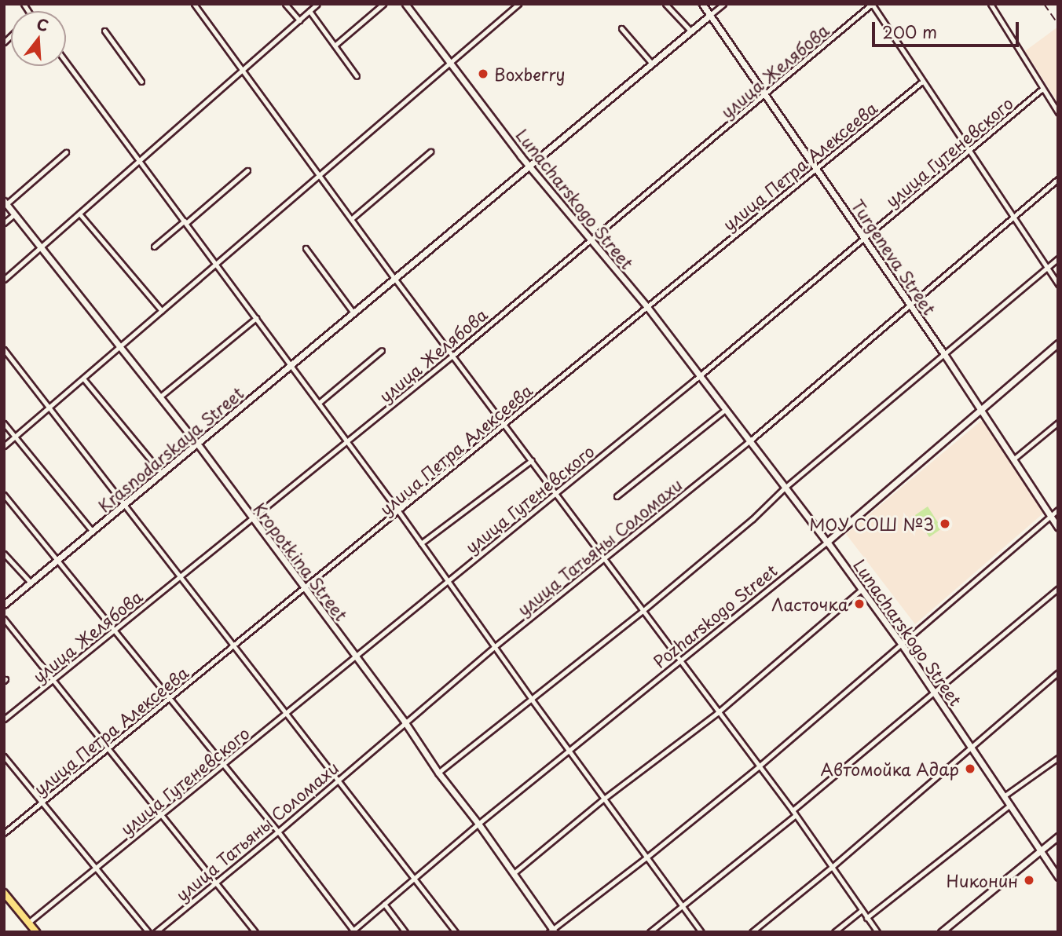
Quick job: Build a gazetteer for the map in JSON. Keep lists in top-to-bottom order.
{
  "streets": {
    "main road": [
      "Lunacharskogo Street",
      "Turgeneva Street",
      "Krasnodarskaya Street",
      "Kropotkina Street",
      "Pozharskogo Street"
    ],
    "street": [
      "улица Желябова",
      "улица Гутеневского",
      "улица Петра Алексеева",
      "улица Татьяны Соломахи"
    ]
  },
  "crossings": [
    ["улица Желябова", "Lunacharskogo Street"],
    ["улица Желябова", "Turgeneva Street"],
    ["улица Желябова", "Kropotkina Street"],
    ["улица Гутеневского", "Lunacharskogo Street"],
    ["улица Гутеневского", "Turgeneva Street"],
    ["улица Гутеневского", "Kropotkina Street"],
    ["улица Петра Алексеева", "Lunacharskogo Street"],
    ["улица Петра Алексеева", "Turgeneva Street"],
    ["улица Петра Алексеева", "Kropotkina Street"],
    ["Lunacharskogo Street", "Krasnodarskaya Street"],
    ["Lunacharskogo Street", "улица Татьяны Соломахи"],
    ["Lunacharskogo Street", "Pozharskogo Street"],
    ["Turgeneva Street", "Krasnodarskaya Street"],
    ["Turgeneva Street", "улица Татьяны Соломахи"],
    ["Turgeneva Street", "Pozharskogo Street"],
    ["Krasnodarskaya Street", "Kropotkina Street"],
    ["улица Татьяны Соломахи", "Kropotkina Street"],
    ["Kropotkina Street", "Pozharskogo Street"]
  ],
  "places": [
    "Boxberry",
    "МОУ СОШ №3",
    "Ласточка",
    "Автомойка Адар",
    "Никонин"
  ],
  "scale_bar": "200 m",
  "north": "top"
}
